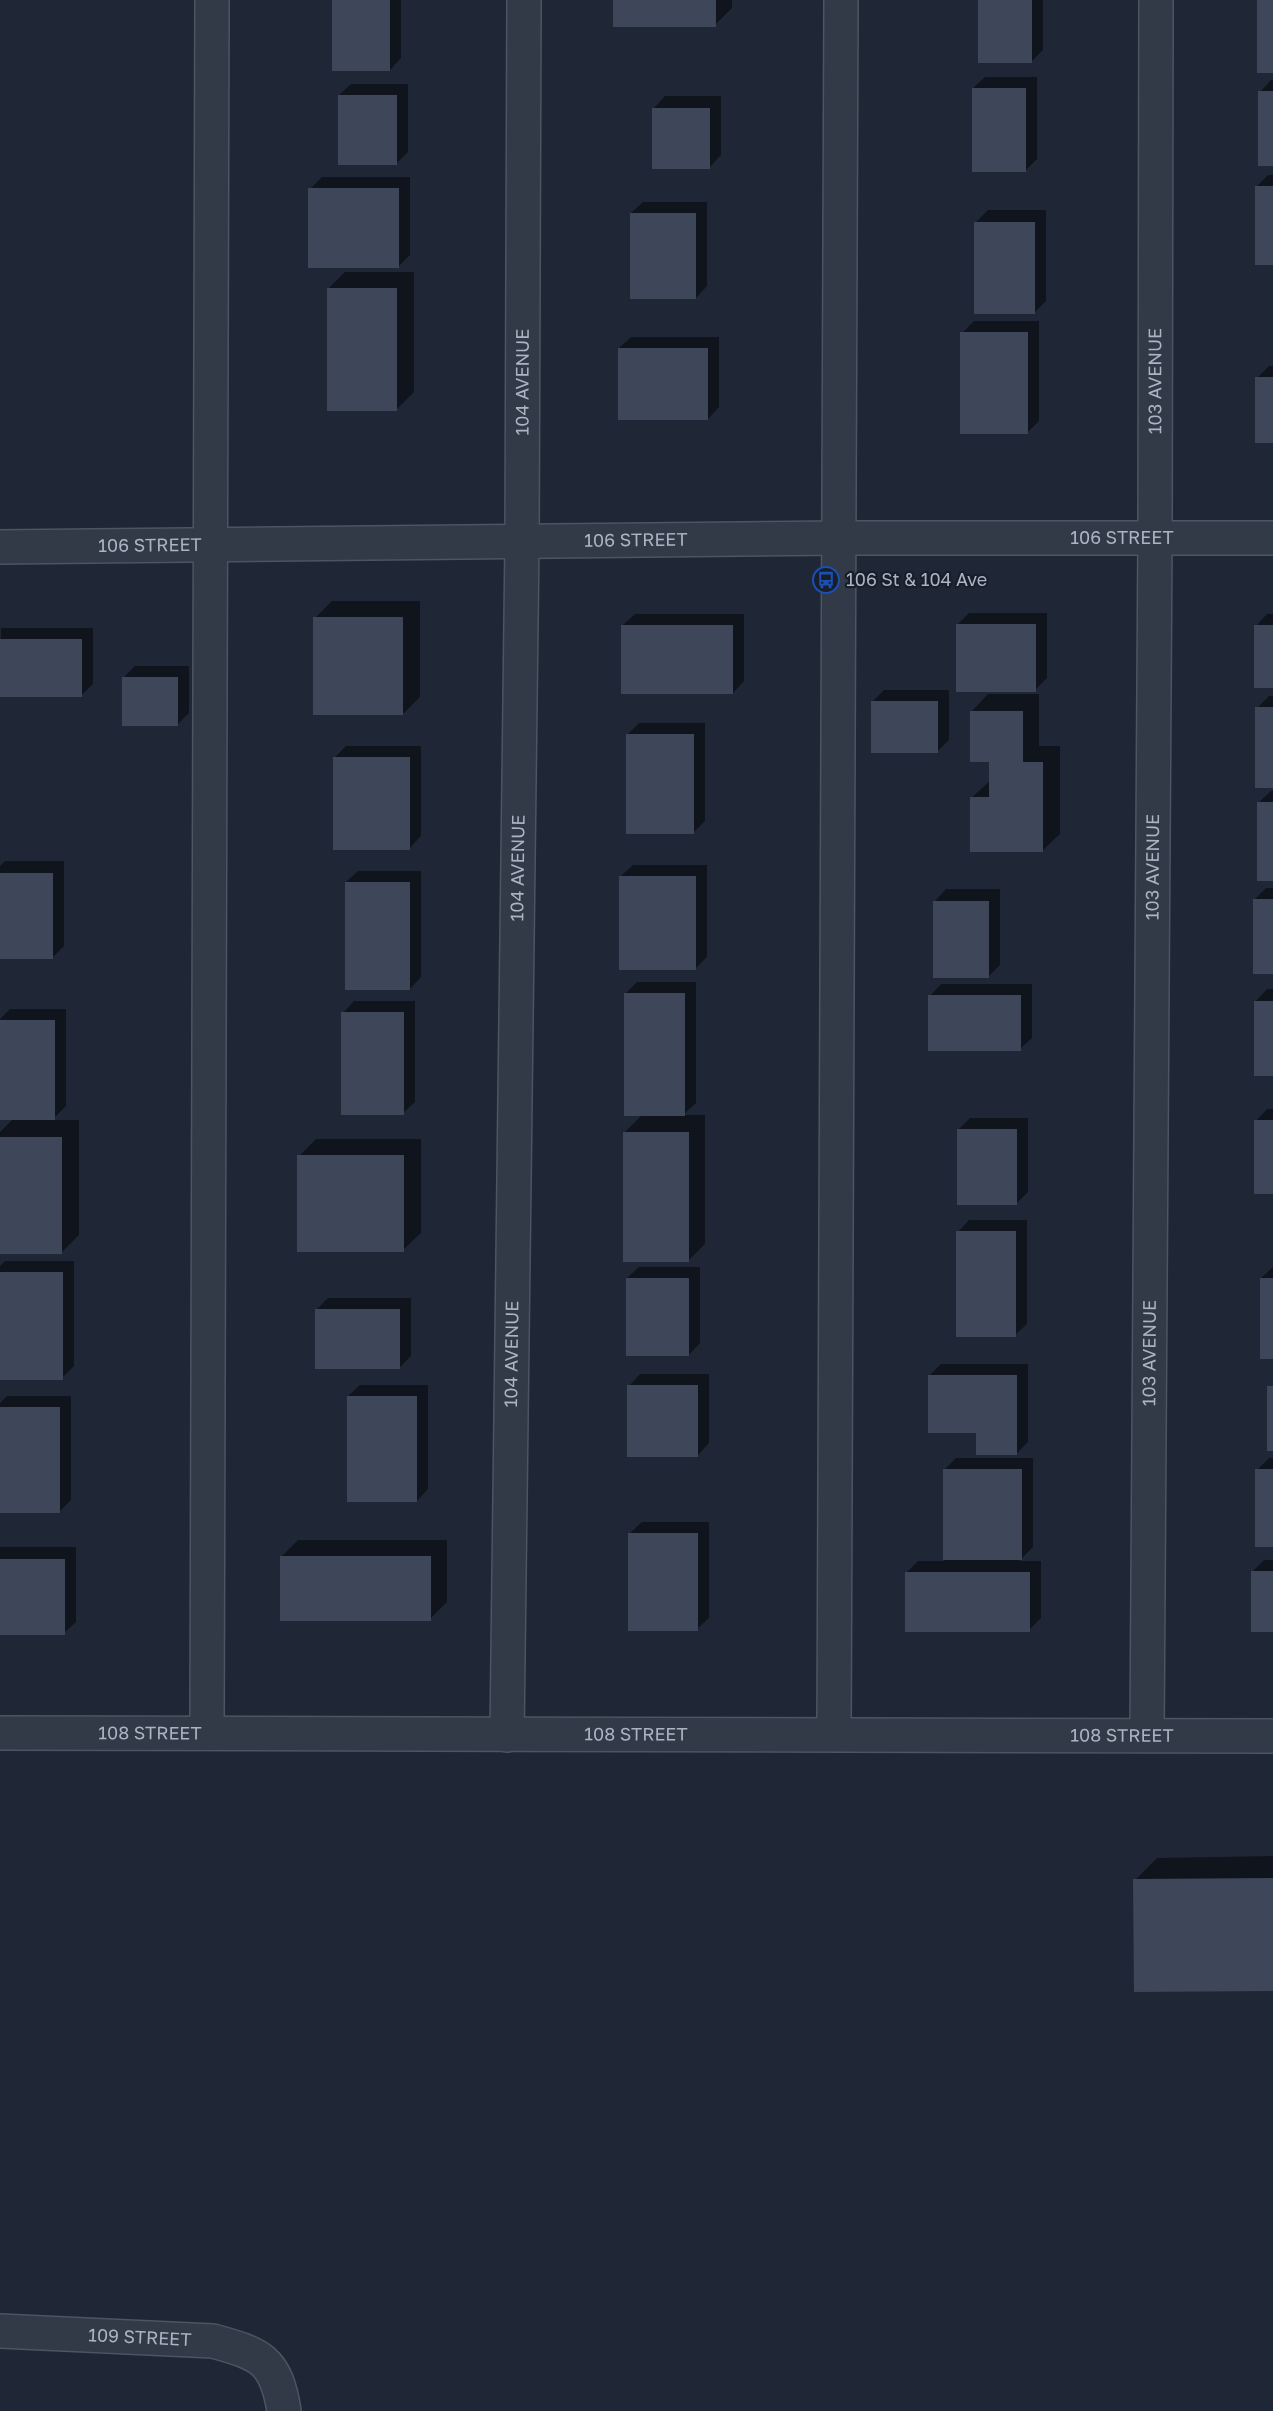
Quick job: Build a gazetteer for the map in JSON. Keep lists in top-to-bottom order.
{
  "streets": {
    "street": [
      "104 AVENUE",
      "103 AVENUE",
      "106 STREET",
      "108 STREET",
      "109 STREET"
    ]
  },
  "crossings": [
    ["104 AVENUE", "106 STREET"],
    ["104 AVENUE", "108 STREET"],
    ["103 AVENUE", "106 STREET"],
    ["103 AVENUE", "108 STREET"]
  ],
  "places": {
    "bus stop": ["106 St & 104 Ave"]
  }
}
